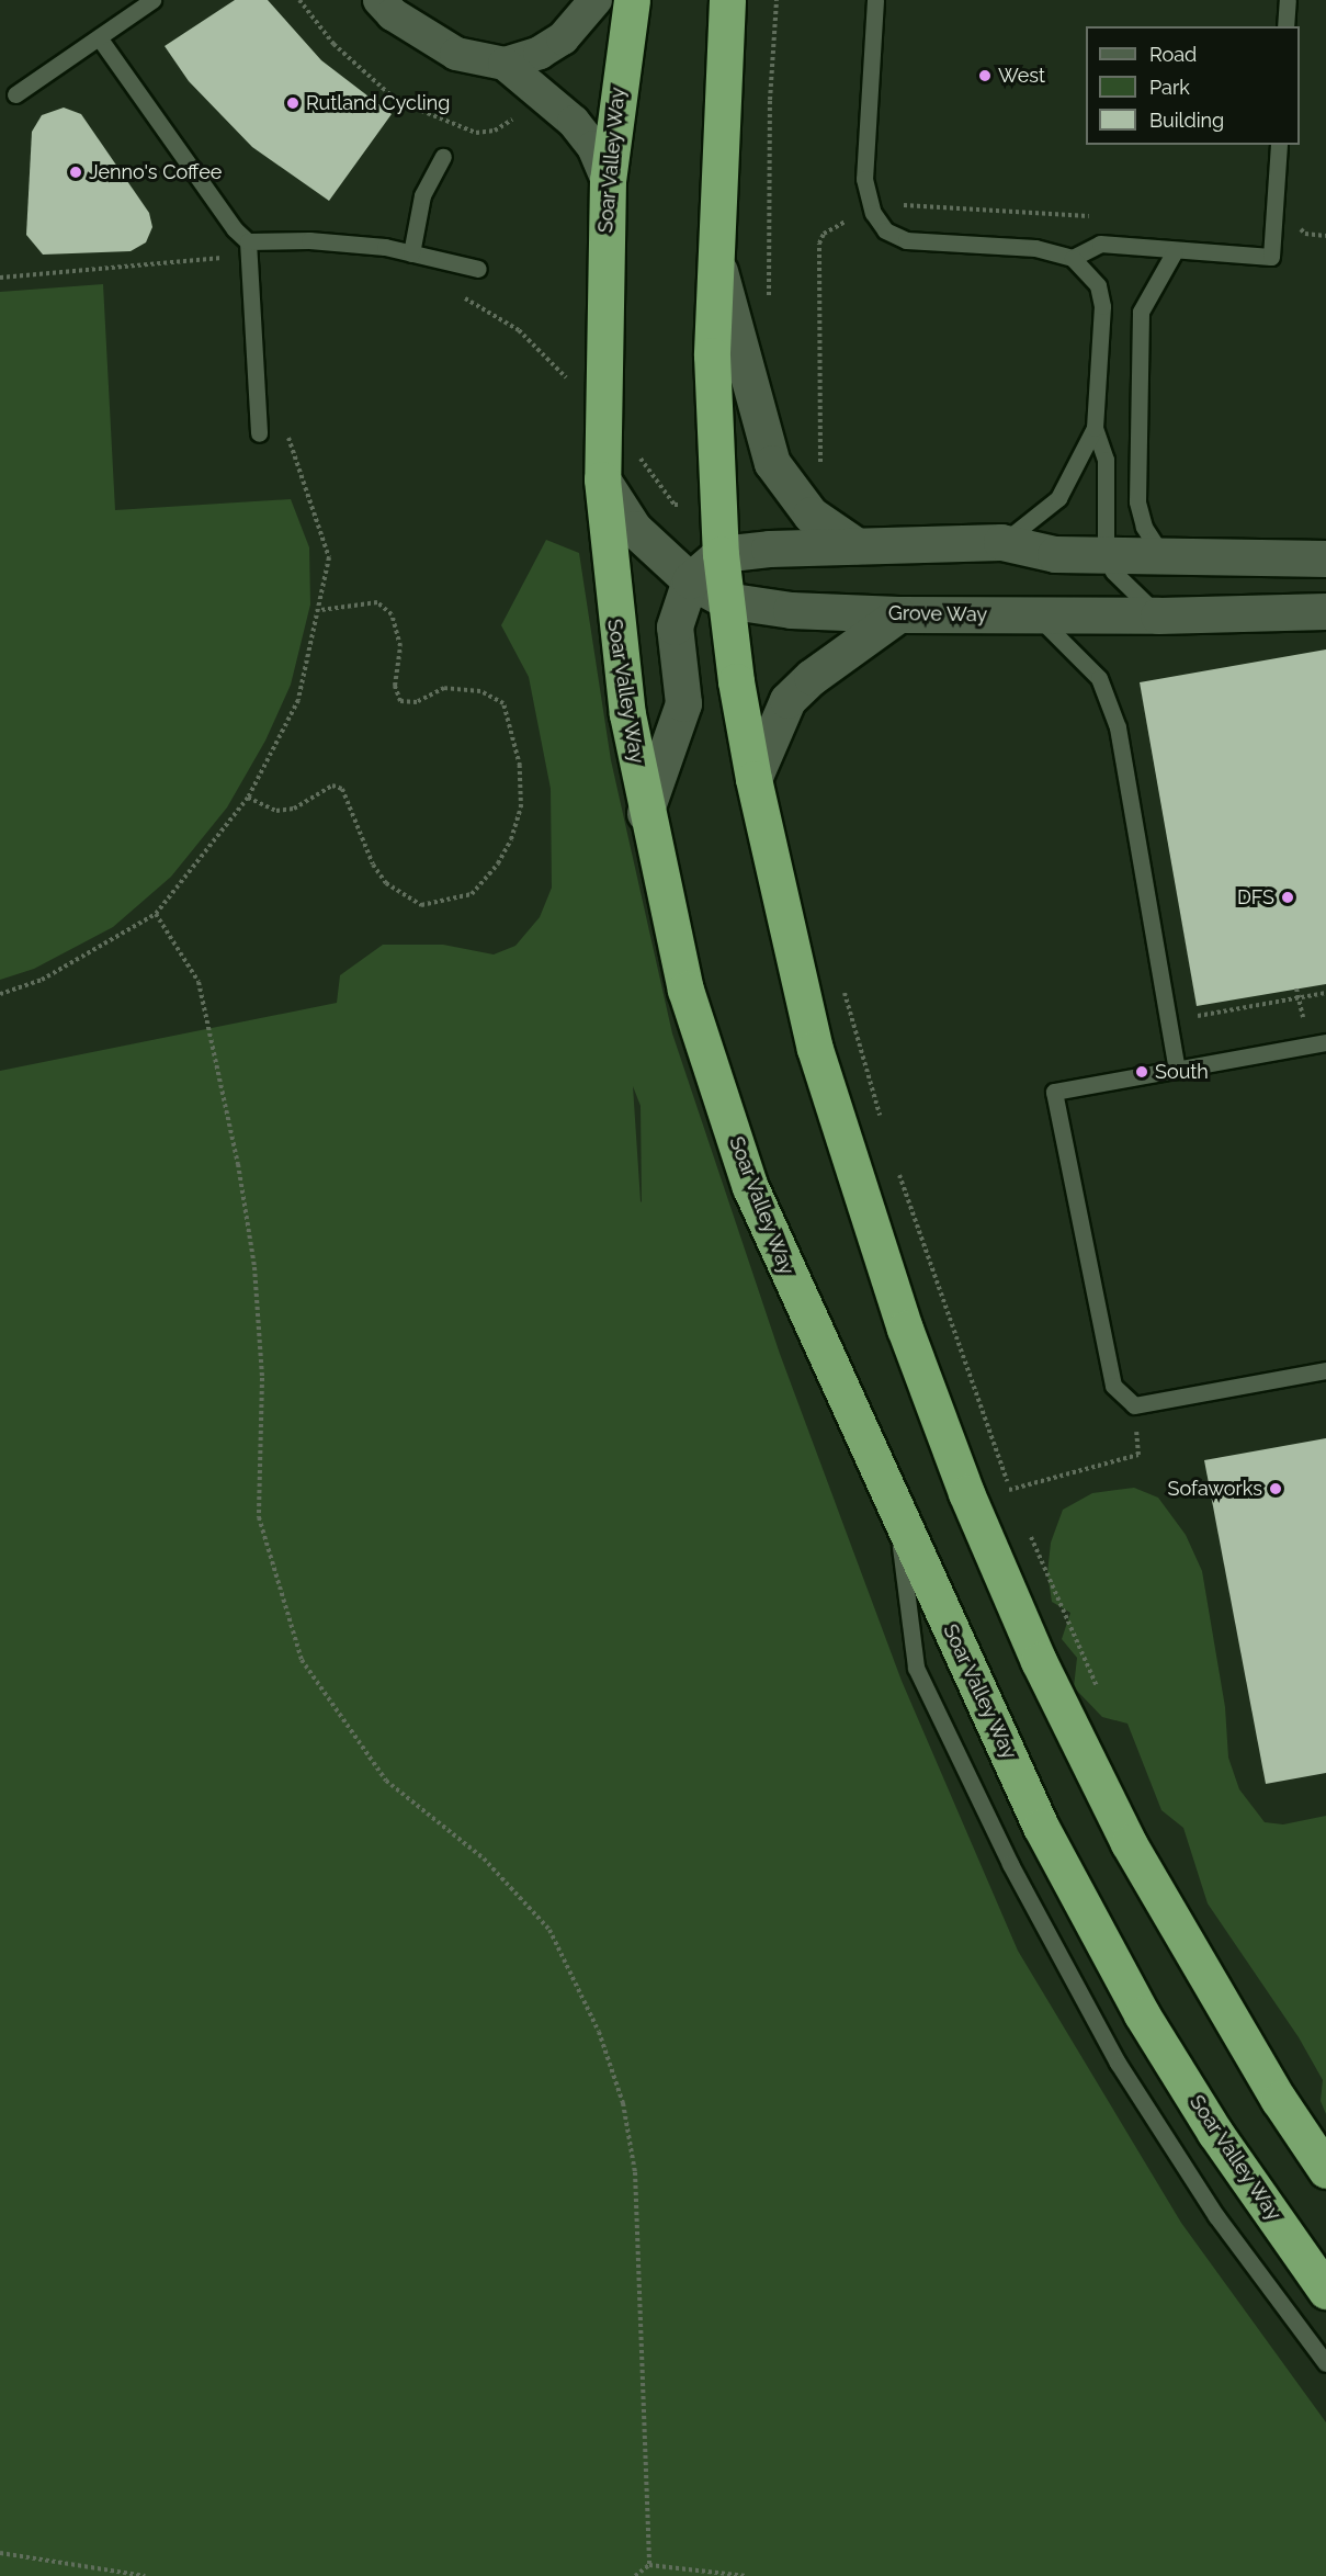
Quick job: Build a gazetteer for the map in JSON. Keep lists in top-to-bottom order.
{
  "streets": {
    "highway": ["Soar Valley Way"],
    "street": ["Grove Way"]
  },
  "crossings": [
    ["Soar Valley Way", "Grove Way"]
  ],
  "places": [
    "West",
    "Rutland Cycling",
    "Jenno's Coffee",
    "DFS",
    "South",
    "Sofaworks"
  ],
  "legend": ["Road", "Park", "Building"]
}
